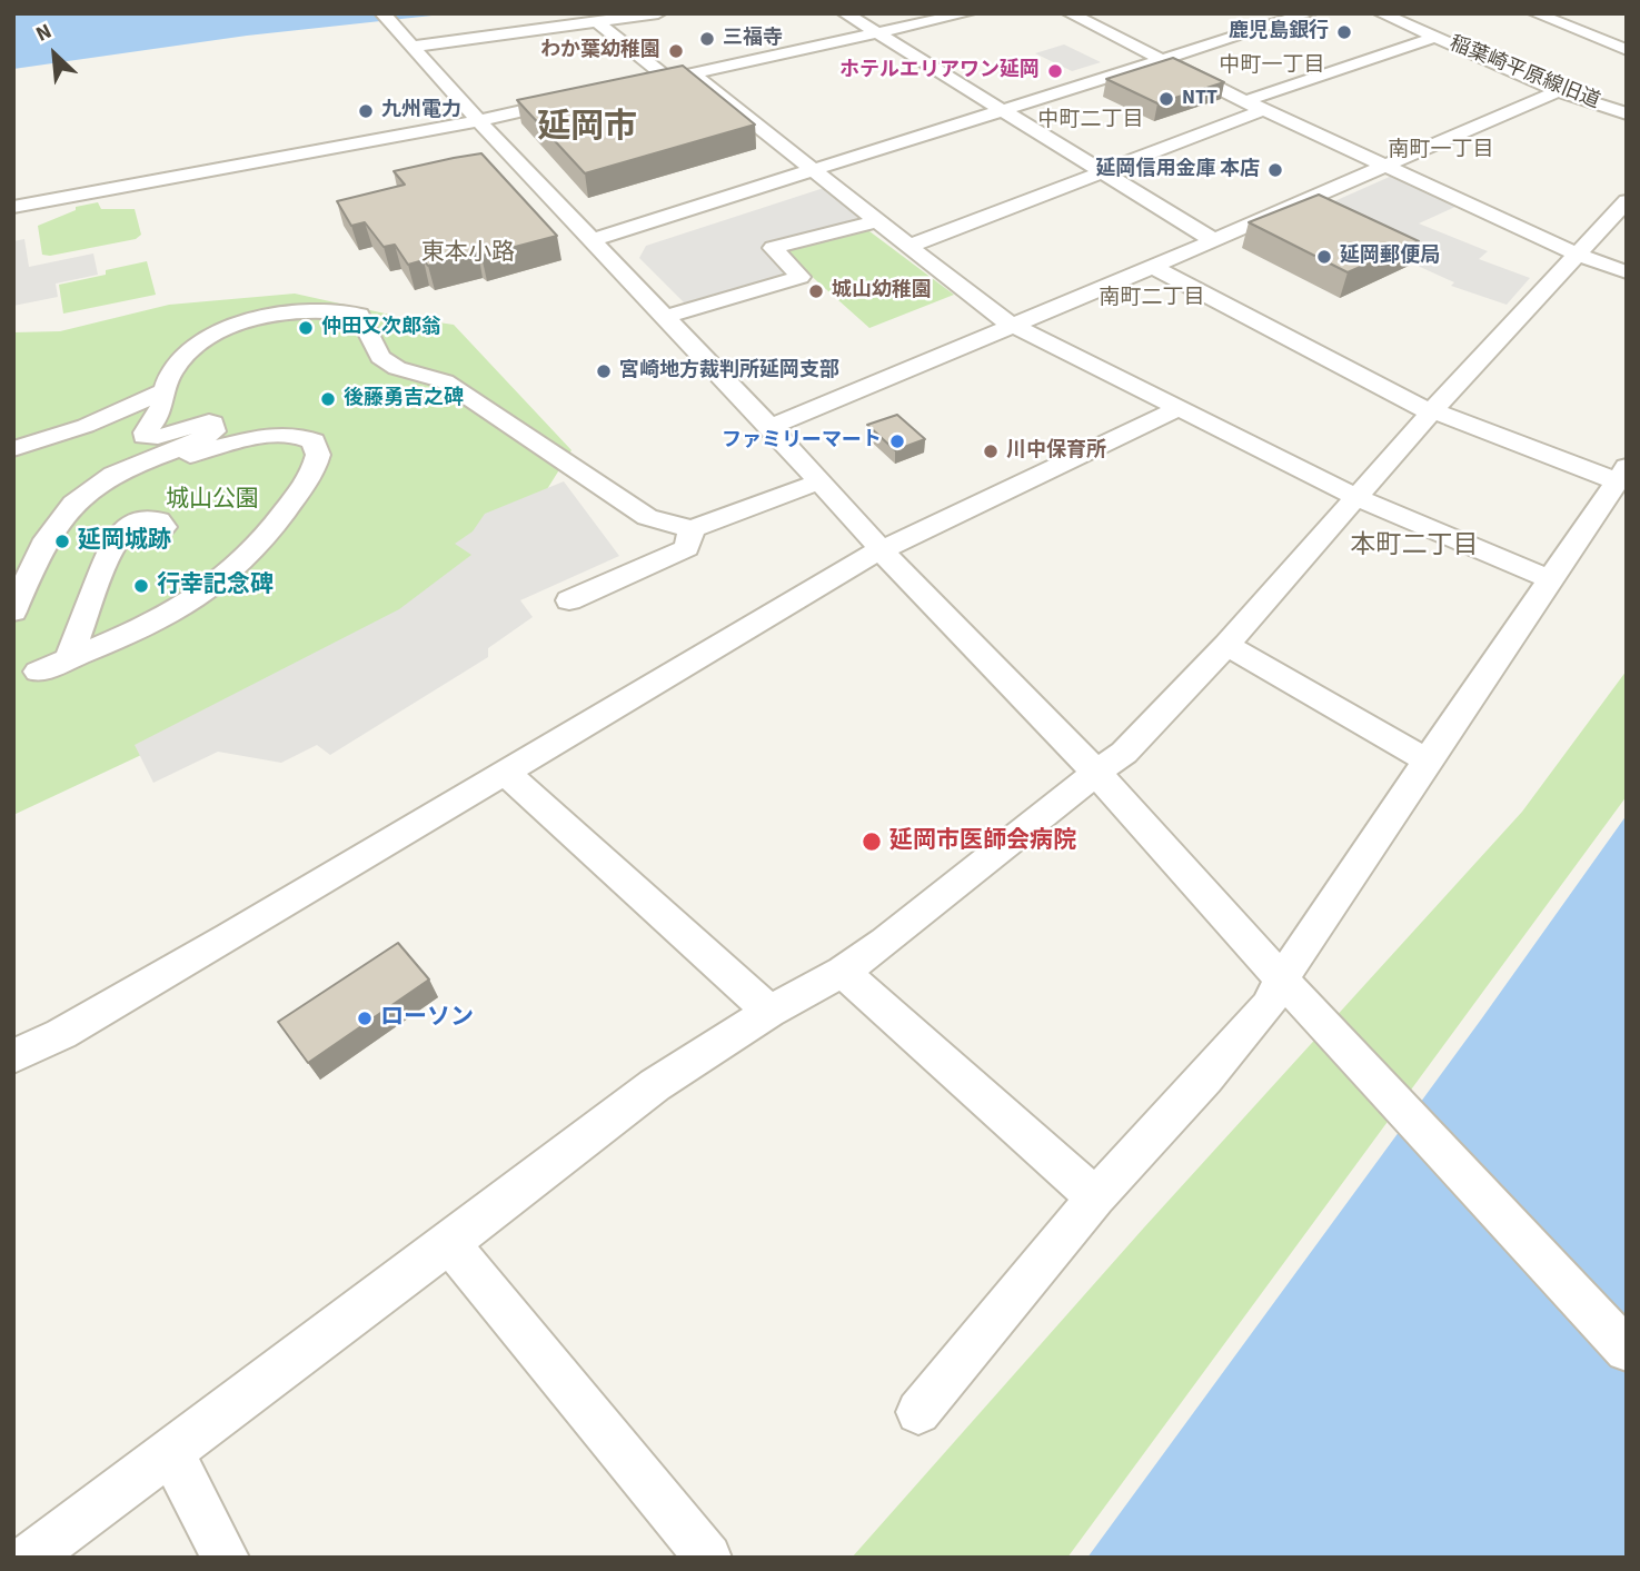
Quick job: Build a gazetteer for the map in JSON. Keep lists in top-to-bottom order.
{
  "streets": {
    "street": ["稲葉崎平原線旧道"]
  },
  "districts": [
    "中町一丁目",
    "中町二丁目",
    "延岡市",
    "南町一丁目",
    "東本小路",
    "南町二丁目",
    "本町二丁目"
  ],
  "parks": ["城山公園"],
  "places": [
    "鹿児島銀行",
    "三福寺",
    "わか葉幼稚園",
    "ホテルエリアワン延岡",
    "NTT",
    "九州電力",
    "延岡信用金庫 本店",
    "延岡郵便局",
    "城山幼稚園",
    "仲田又次郎翁",
    "宮崎地方裁判所延岡支部",
    "後藤勇吉之碑",
    "ファミリーマート",
    "川中保育所",
    "延岡城跡",
    "行幸記念碑",
    "延岡市医師会病院",
    "ローソン"
  ],
  "north": "top left"
}
